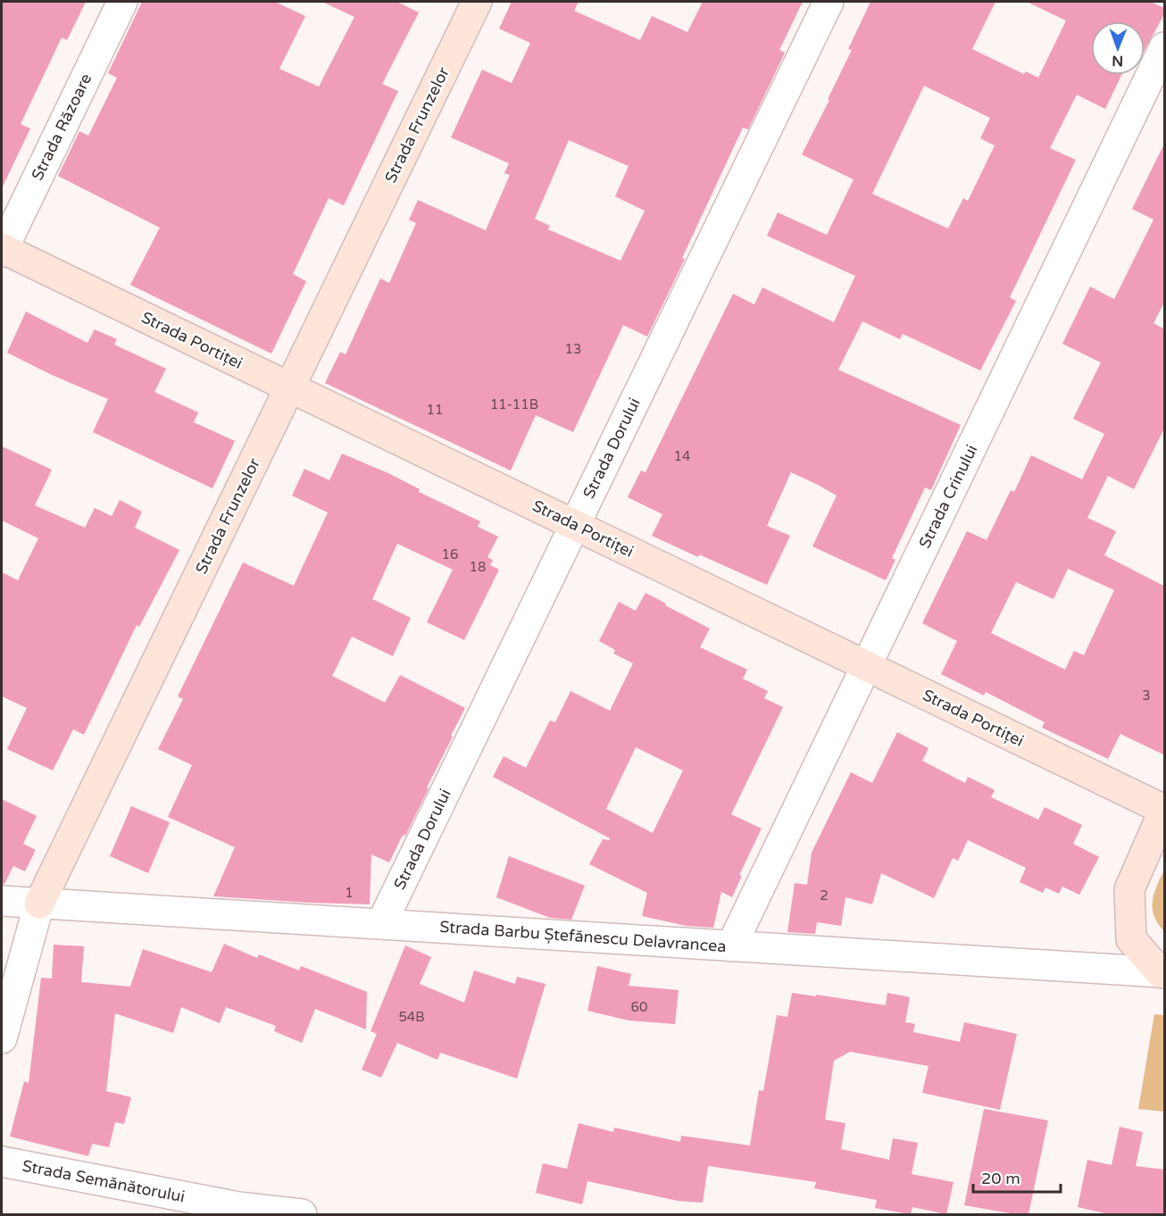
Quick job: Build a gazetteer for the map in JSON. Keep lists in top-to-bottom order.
{
  "streets": {
    "street": [
      "Strada Frunzelor",
      "Strada Răzoare",
      "Strada Portiței",
      "Strada Dorului",
      "Strada Crinului",
      "Strada Barbu Ștefănescu Delavrancea",
      "Strada Semănătorului"
    ]
  },
  "crossings": [
    ["Strada Frunzelor", "Strada Portiței"],
    ["Strada Frunzelor", "Strada Barbu Ștefănescu Delavrancea"],
    ["Strada Răzoare", "Strada Portiței"],
    ["Strada Portiței", "Strada Dorului"],
    ["Strada Portiței", "Strada Crinului"],
    ["Strada Dorului", "Strada Barbu Ștefănescu Delavrancea"],
    ["Strada Crinului", "Strada Barbu Ștefănescu Delavrancea"]
  ],
  "house_numbers": [
    "13",
    "11-11B",
    "11",
    "14",
    "16",
    "18",
    "3",
    "1",
    "2",
    "60",
    "54B"
  ],
  "scale_bar": "20 m",
  "north": "bottom"
}
